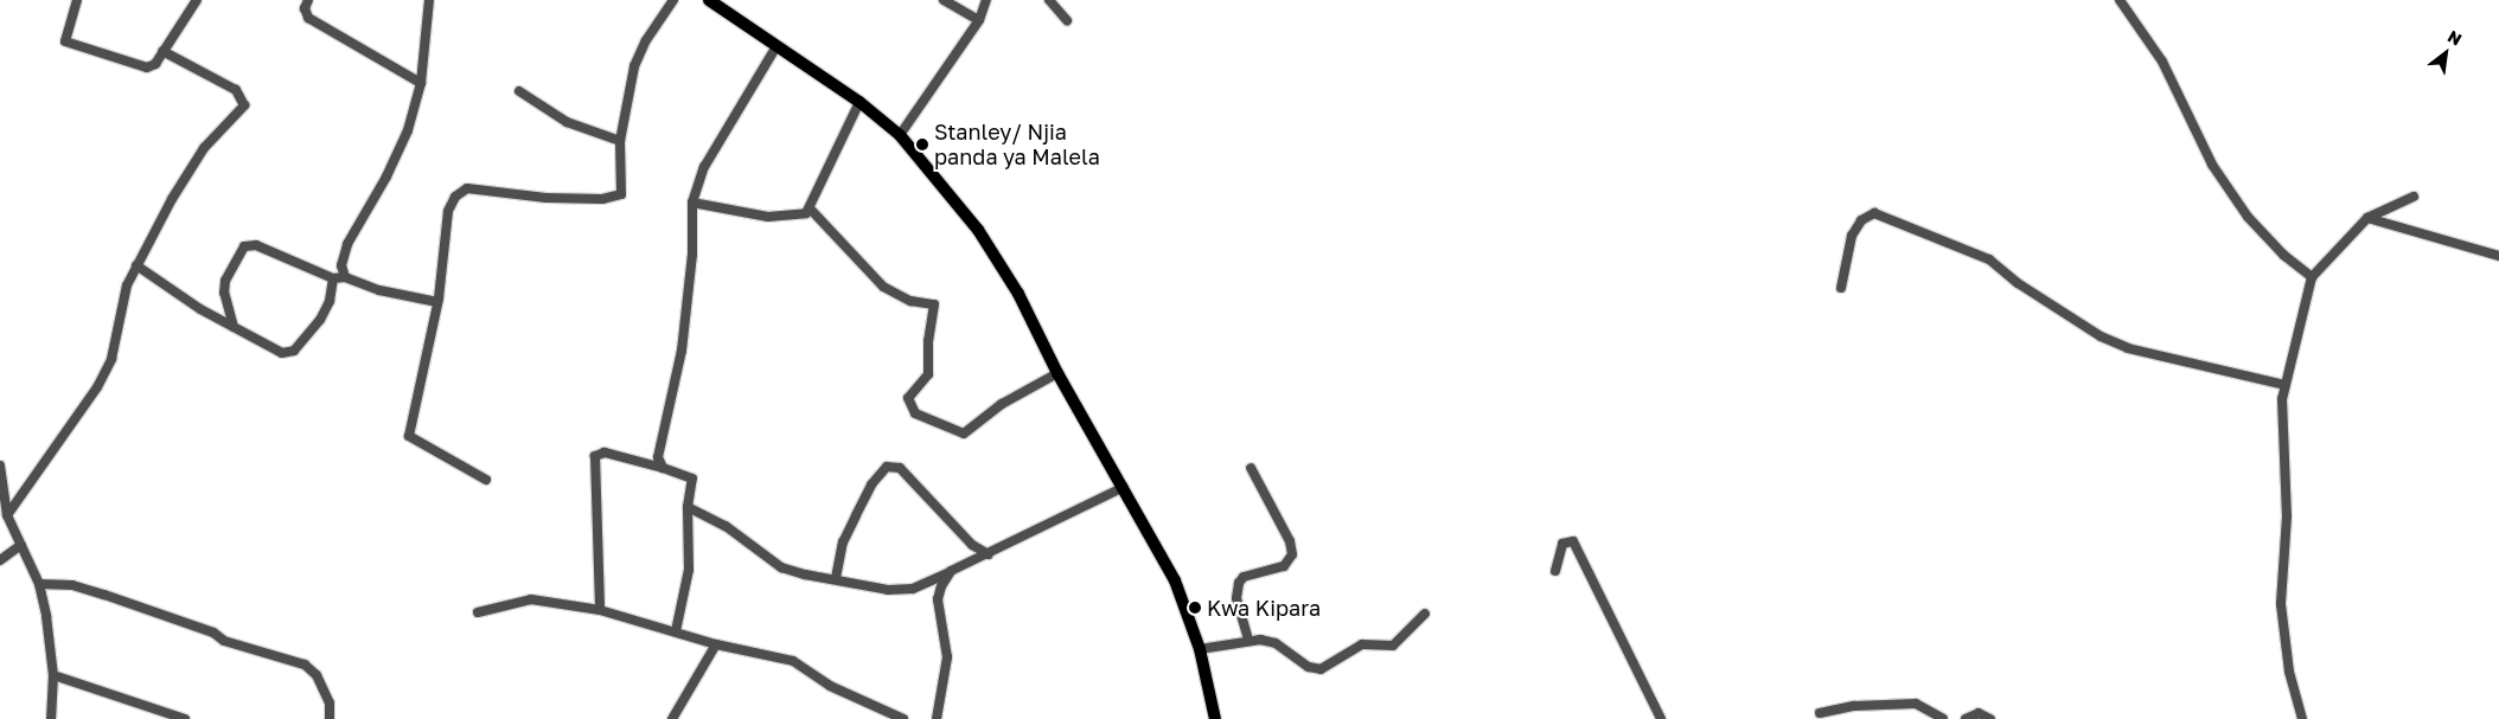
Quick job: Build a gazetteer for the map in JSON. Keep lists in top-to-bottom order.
{
  "places": ["Stanley/ Njia panda ya Malela", "Kwa Kipara"],
  "north": "top right"
}
